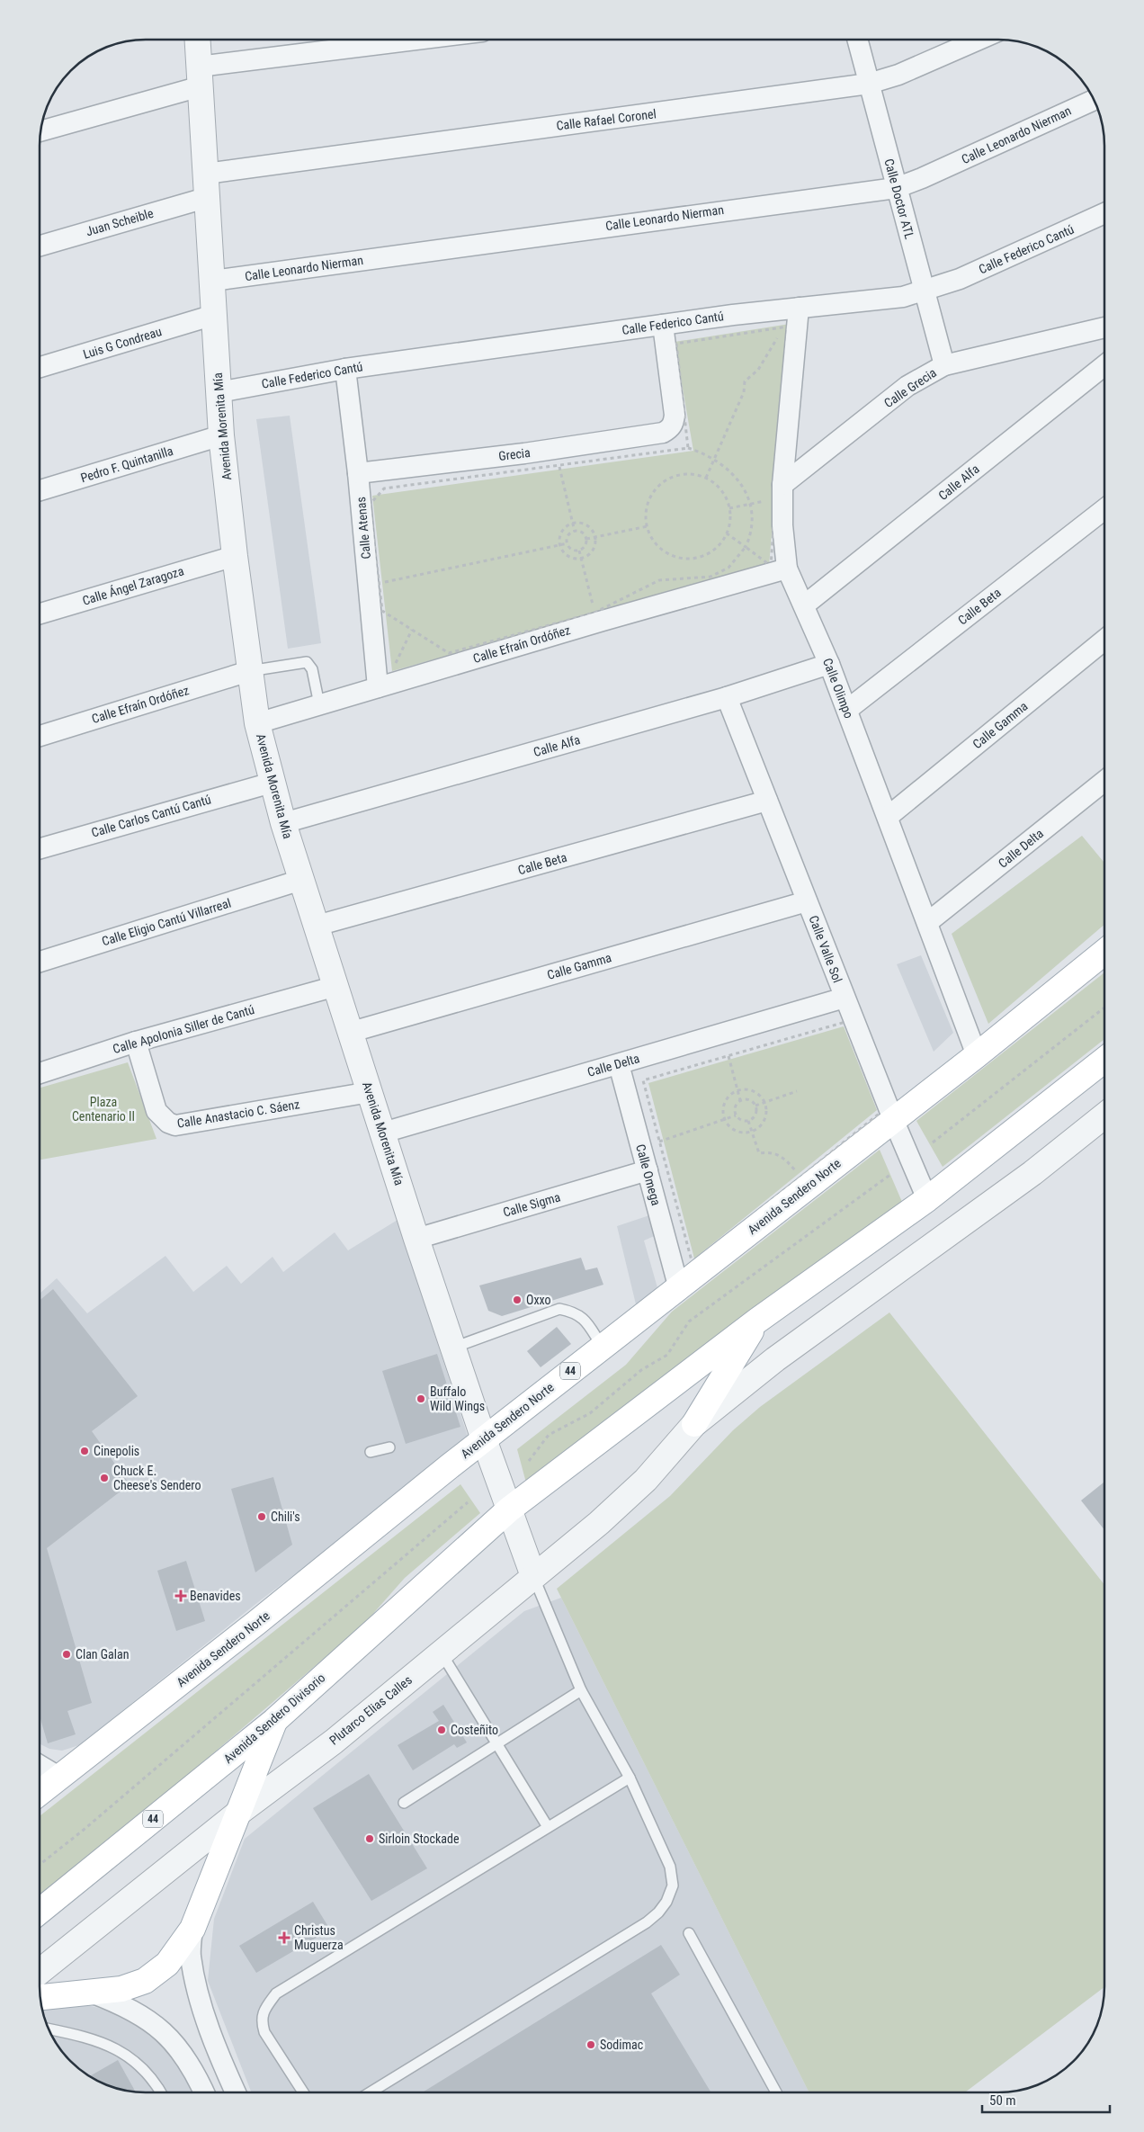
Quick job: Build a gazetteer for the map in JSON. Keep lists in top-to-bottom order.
{
  "streets": {
    "main road": ["Avenida Sendero Norte", "44", "Avenida Sendero Divisorio"],
    "street": [
      "Calle Rafael Coronel",
      "Calle Leonardo Nierman",
      "Calle Doctor ATL",
      "Juan Scheible",
      "Calle Federico Cantú",
      "Luis G Condreau",
      "Calle Grecia",
      "Avenida Morenita Mía",
      "Grecia",
      "Pedro F. Quintanilla",
      "Calle Alfa",
      "Calle Atenas",
      "Calle Ángel Zaragoza",
      "Calle Beta",
      "Calle Efraín Ordóñez",
      "Calle Olimpo",
      "Calle Gamma",
      "Calle Carlos Cantú Cantú",
      "Calle Delta",
      "Calle Eligio Cantú Villarreal",
      "Calle Valle Sol",
      "Calle Apolonia Siller de Cantú",
      "Calle Anastacio C. Sáenz",
      "Calle Omega",
      "Calle Sigma",
      "Plutarco Elias Calles"
    ]
  },
  "crossings": [
    ["Calle Rafael Coronel", "Calle Doctor ATL"],
    ["Calle Rafael Coronel", "Juan Scheible"],
    ["Calle Rafael Coronel", "Avenida Morenita Mía"],
    ["Calle Leonardo Nierman", "Calle Doctor ATL"],
    ["Calle Leonardo Nierman", "Avenida Morenita Mía"],
    ["Calle Doctor ATL", "Calle Federico Cantú"],
    ["Calle Doctor ATL", "Calle Grecia"],
    ["Juan Scheible", "Avenida Morenita Mía"],
    ["Calle Federico Cantú", "Avenida Morenita Mía"],
    ["Calle Federico Cantú", "Grecia"],
    ["Calle Federico Cantú", "Calle Atenas"],
    ["Calle Federico Cantú", "Calle Olimpo"],
    ["Luis G Condreau", "Avenida Morenita Mía"],
    ["Calle Grecia", "Calle Olimpo"],
    ["Avenida Morenita Mía", "Pedro F. Quintanilla"],
    ["Avenida Morenita Mía", "Calle Alfa"],
    ["Avenida Morenita Mía", "Calle Ángel Zaragoza"],
    ["Avenida Morenita Mía", "Calle Beta"],
    ["Avenida Morenita Mía", "Calle Efraín Ordóñez"],
    ["Avenida Morenita Mía", "Calle Gamma"],
    ["Avenida Morenita Mía", "Calle Carlos Cantú Cantú"],
    ["Avenida Morenita Mía", "Calle Delta"],
    ["Avenida Morenita Mía", "Calle Eligio Cantú Villarreal"],
    ["Avenida Morenita Mía", "Calle Apolonia Siller de Cantú"],
    ["Avenida Morenita Mía", "Calle Anastacio C. Sáenz"],
    ["Avenida Morenita Mía", "Avenida Sendero Norte"],
    ["Avenida Morenita Mía", "Calle Sigma"],
    ["Avenida Morenita Mía", "44"],
    ["Avenida Morenita Mía", "Plutarco Elias Calles"],
    ["Avenida Morenita Mía", "Avenida Sendero Divisorio"],
    ["Grecia", "Calle Atenas"],
    ["Calle Alfa", "Calle Olimpo"],
    ["Calle Alfa", "Calle Valle Sol"],
    ["Calle Atenas", "Calle Efraín Ordóñez"],
    ["Calle Beta", "Calle Olimpo"],
    ["Calle Beta", "Calle Valle Sol"],
    ["Calle Efraín Ordóñez", "Calle Olimpo"],
    ["Calle Olimpo", "Calle Gamma"],
    ["Calle Olimpo", "Calle Delta"],
    ["Calle Olimpo", "Avenida Sendero Norte"],
    ["Calle Gamma", "Calle Valle Sol"],
    ["Calle Delta", "Calle Valle Sol"],
    ["Calle Delta", "Calle Omega"],
    ["Calle Valle Sol", "Avenida Sendero Norte"],
    ["Calle Valle Sol", "44"],
    ["Calle Apolonia Siller de Cantú", "Calle Anastacio C. Sáenz"],
    ["Calle Omega", "Avenida Sendero Norte"],
    ["Calle Omega", "Calle Sigma"],
    ["44", "Avenida Sendero Divisorio"]
  ],
  "parks": ["Plaza Centenario II"],
  "places": {
    "other": [
      "Oxxo",
      "Buffalo Wild Wings",
      "Cinepolis",
      "Chuck E. Cheese's Sendero",
      "Chili's",
      "Clan Galan",
      "Costeñito",
      "Sirloin Stockade",
      "Sodimac"
    ],
    "health": ["Benavides", "Christus Muguerza"]
  },
  "scale_bar": "50 m"
}
